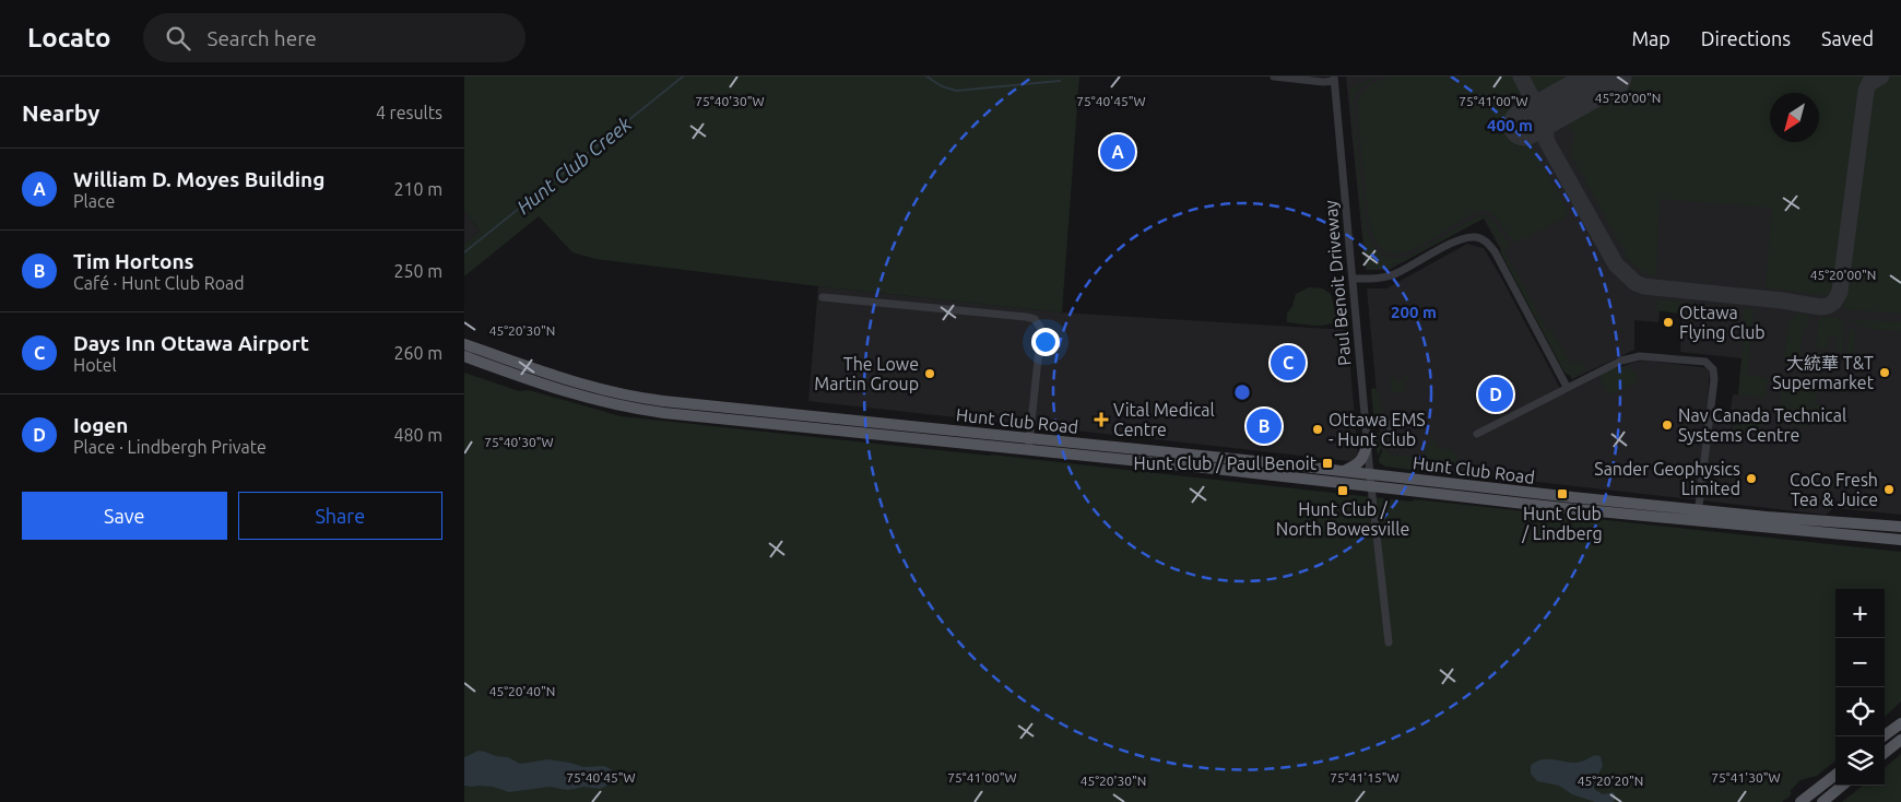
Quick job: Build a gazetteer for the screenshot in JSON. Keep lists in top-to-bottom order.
{
  "streets": {
    "main road": ["Hunt Club Road"],
    "street": ["Paul Benoit Driveway"]
  },
  "crossings": [
    ["Paul Benoit Driveway", "Hunt Club Road"]
  ],
  "water": ["Hunt Club Creek"],
  "places": {
    "other": [
      "Ottawa Flying Club",
      "大統華 T&T Supermarket",
      "The Lowe Martin Group",
      "Nav Canada Technical Systems Centre",
      "Ottawa EMS - Hunt Club",
      "Sander Geophysics Limited",
      "CoCo Fresh Tea & Juice"
    ],
    "health": ["Vital Medical Centre"],
    "transit": ["Hunt Club / Paul Benoit", "Hunt Club / North Bowesville", "Hunt Club / Lindberg"]
  },
  "north": "bottom left",
  "page": {
    "header": "Locato",
    "search": "Search here",
    "nav": ["Map", "Directions", "Saved"],
    "heading": ["Nearby", "4 results"],
    "pins": [
      "A",
      "C",
      "D",
      "B"
    ],
    "list": [
      {
        "mark": "A",
        "name": "William D. Moyes Building",
        "note": "Place",
        "value": "210 m"
      },
      {
        "mark": "B",
        "name": "Tim Hortons",
        "note": "Café · Hunt Club Road",
        "value": "250 m"
      },
      {
        "mark": "C",
        "name": "Days Inn Ottawa Airport",
        "note": "Hotel",
        "value": "260 m"
      },
      {
        "mark": "D",
        "name": "Iogen",
        "note": "Place · Lindbergh Private",
        "value": "480 m"
      }
    ],
    "buttons": ["Save", "Share"],
    "map_buttons": ["+", "−"]
  },
  "coordinates": [
    "45°20'00\"N",
    "75°40'45\"W",
    "75°41'00\"W",
    "75°40'30\"W",
    "45°20'30\"N",
    "45°20'40\"N",
    "75°41'15\"W",
    "75°41'30\"W",
    "45°20'20\"N"
  ],
  "rings": ["400 m", "200 m"]
}
